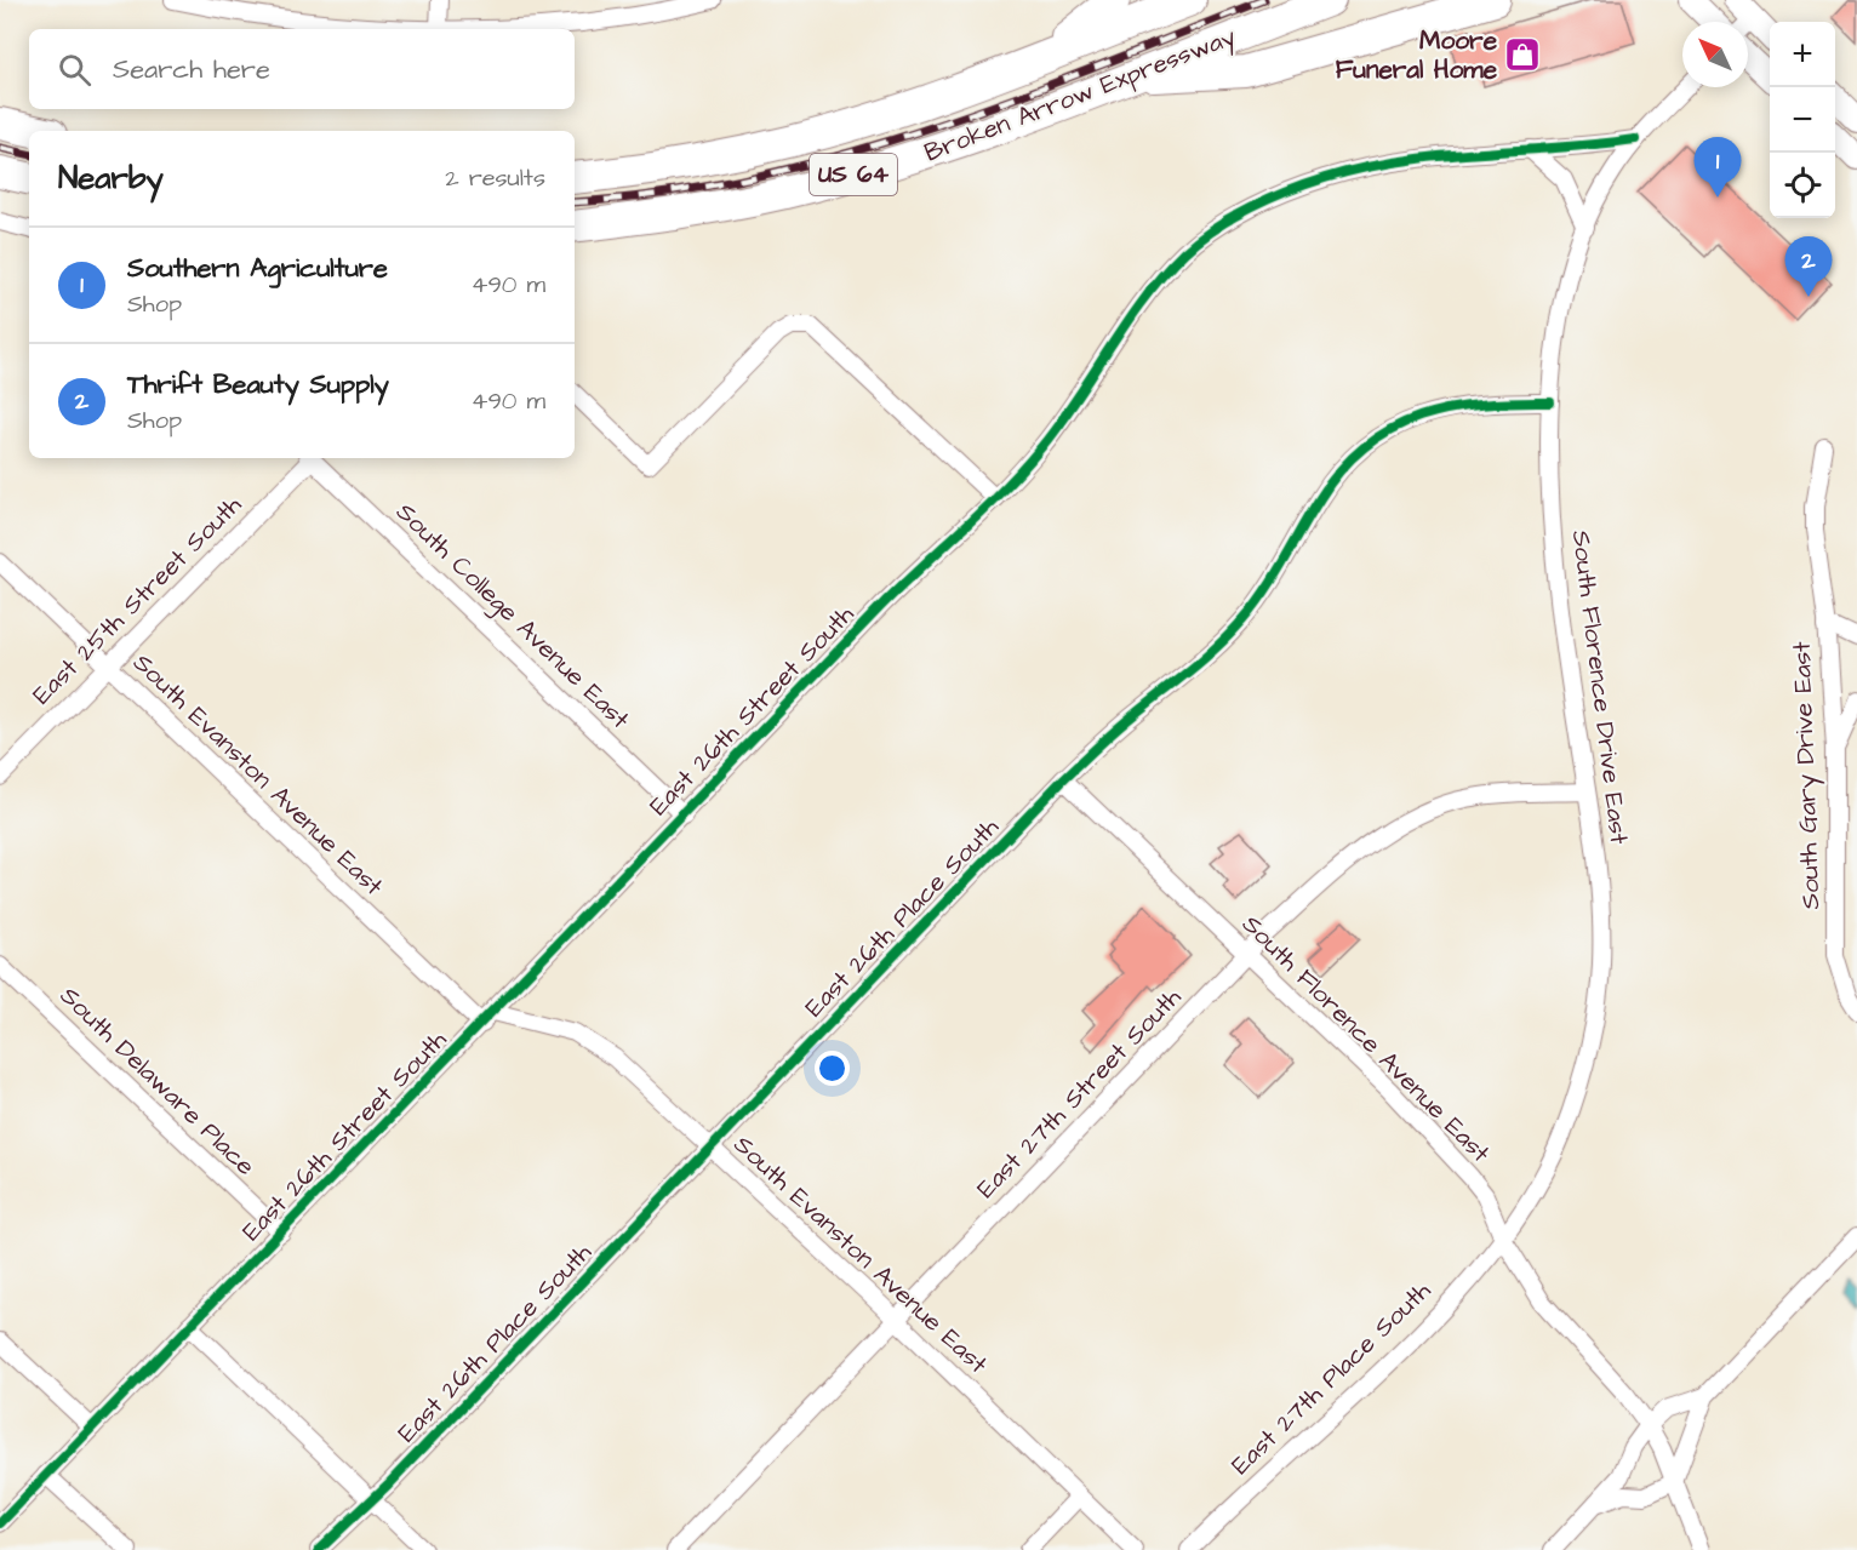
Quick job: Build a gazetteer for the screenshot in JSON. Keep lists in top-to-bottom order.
{
  "streets": {
    "highway": ["Broken Arrow Expressway", "US 64"],
    "street": [
      "East 25th Street South",
      "South College Avenue East",
      "South Florence Drive East",
      "East 26th Street South",
      "South Evanston Avenue East",
      "South Gary Drive East",
      "East 26th Place South",
      "South Florence Avenue East",
      "South Delaware Place",
      "East 27th Street South",
      "East 27th Place South"
    ]
  },
  "crossings": [
    ["East 25th Street South", "South Evanston Avenue East"],
    ["South College Avenue East", "East 26th Street South"],
    ["South Florence Drive East", "East 26th Street South"],
    ["South Florence Drive East", "East 26th Place South"],
    ["South Florence Drive East", "South Florence Avenue East"],
    ["South Florence Drive East", "East 27th Street South"],
    ["South Florence Drive East", "East 27th Place South"],
    ["East 26th Street South", "South Evanston Avenue East"],
    ["East 26th Street South", "South Delaware Place"],
    ["South Evanston Avenue East", "East 26th Place South"],
    ["South Evanston Avenue East", "East 27th Street South"],
    ["East 26th Place South", "South Florence Avenue East"],
    ["South Florence Avenue East", "East 27th Street South"],
    ["South Florence Avenue East", "East 27th Place South"]
  ],
  "places": {
    "shop": ["Moore Funeral Home"]
  },
  "north": "top left",
  "page": {
    "map_buttons": ["+", "−"],
    "search": "Search here",
    "heading": ["Nearby", "2 results"],
    "pins": ["1", "2"],
    "list": [
      {
        "mark": "1",
        "name": "Southern Agriculture",
        "note": "Shop",
        "value": "490 m"
      },
      {
        "mark": "2",
        "name": "Thrift Beauty Supply",
        "note": "Shop",
        "value": "490 m"
      }
    ]
  }
}
